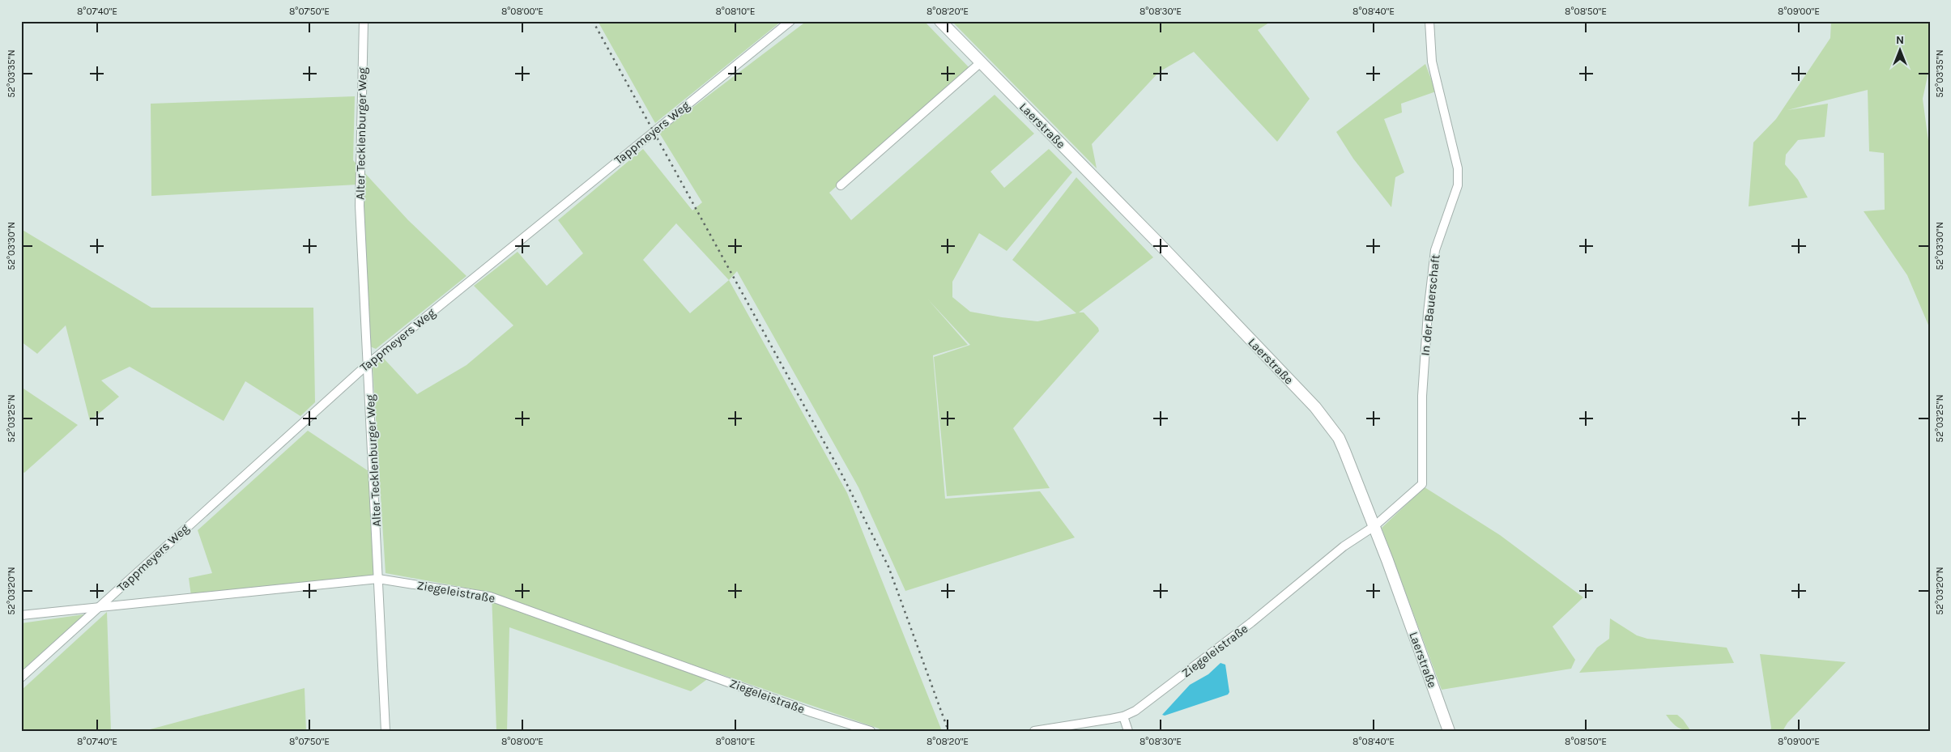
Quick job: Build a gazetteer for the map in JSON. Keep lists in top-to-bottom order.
{
  "streets": {
    "main road": ["Laerstraße"],
    "street": [
      "Tappmeyers Weg",
      "Alter Tecklenburger Weg",
      "In der Bauerschaft",
      "Ziegeleistraße"
    ]
  },
  "crossings": [
    ["Laerstraße", "In der Bauerschaft"],
    ["Laerstraße", "Ziegeleistraße"],
    ["Tappmeyers Weg", "Alter Tecklenburger Weg"],
    ["Tappmeyers Weg", "Ziegeleistraße"],
    ["Alter Tecklenburger Weg", "Ziegeleistraße"],
    ["In der Bauerschaft", "Ziegeleistraße"]
  ],
  "north": "top",
  "coordinates": [
    "8°07'40\"E",
    "8°07'50\"E",
    "8°08'00\"E",
    "8°08'10\"E",
    "8°08'20\"E",
    "8°08'30\"E",
    "8°08'40\"E",
    "8°08'50\"E",
    "8°09'00\"E",
    "52°03'35\"N",
    "52°03'30\"N",
    "52°03'25\"N",
    "52°03'20\"N"
  ]
}
